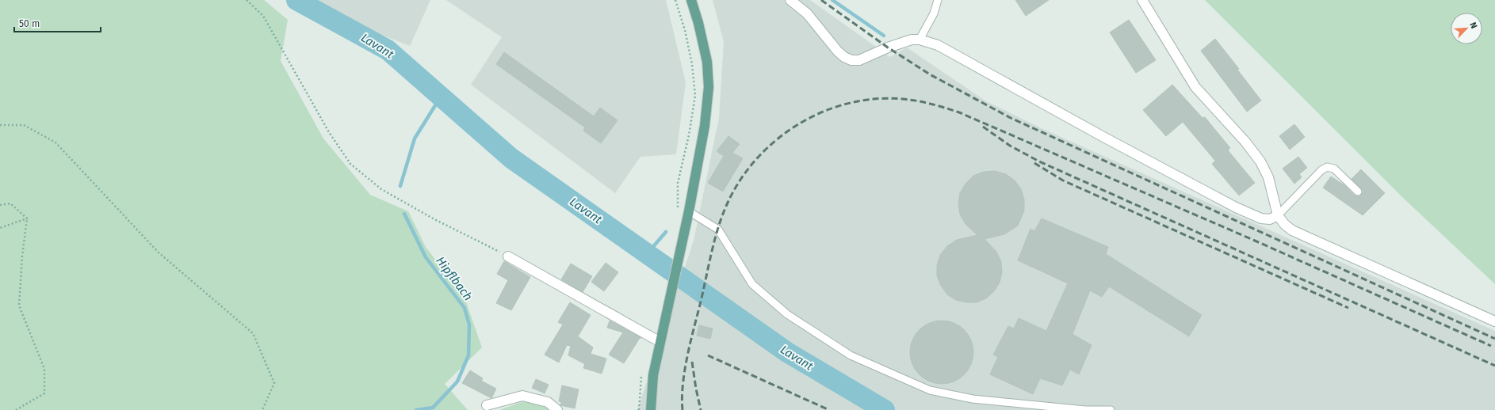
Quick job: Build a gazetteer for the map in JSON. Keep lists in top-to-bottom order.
{
  "water": ["Lavant", "Hipflbach"],
  "scale_bar": "50 m",
  "north": "top right"
}
